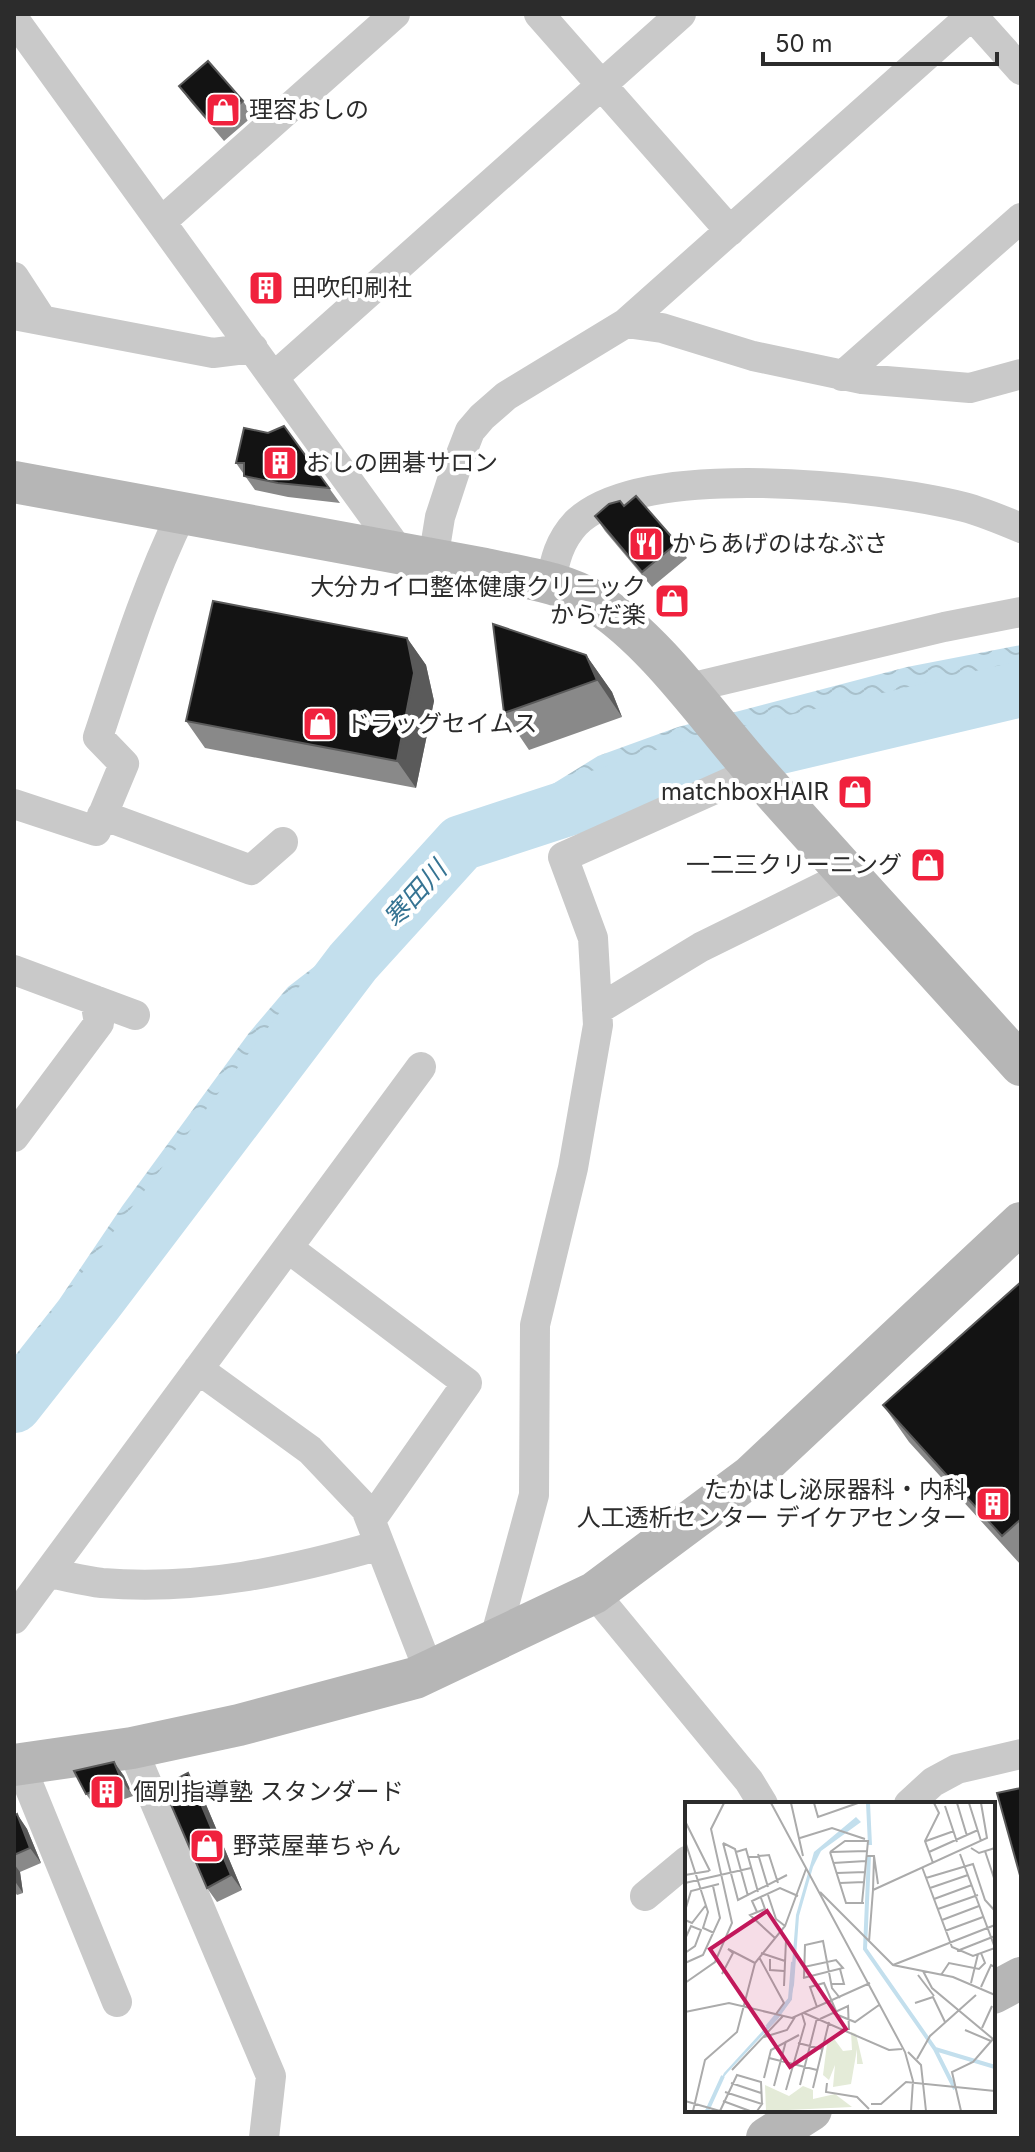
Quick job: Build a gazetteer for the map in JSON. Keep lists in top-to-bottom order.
{
  "water": ["寒田川"],
  "places": {
    "shop": [
      "理容おしの",
      "大分カイロ整体健康クリニック からだ楽",
      "ドラッグセイムス",
      "matchboxHAIR",
      "一二三クリーニング",
      "野菜屋華ちゃん"
    ],
    "building": [
      "田吹印刷社",
      "おしの囲碁サロン",
      "たかはし泌尿器科・内科 人工透析センター デイケアセンター",
      "個別指導塾 スタンダード"
    ],
    "restaurant": ["からあげのはなぶさ"]
  },
  "scale_bar": "50 m"
}
